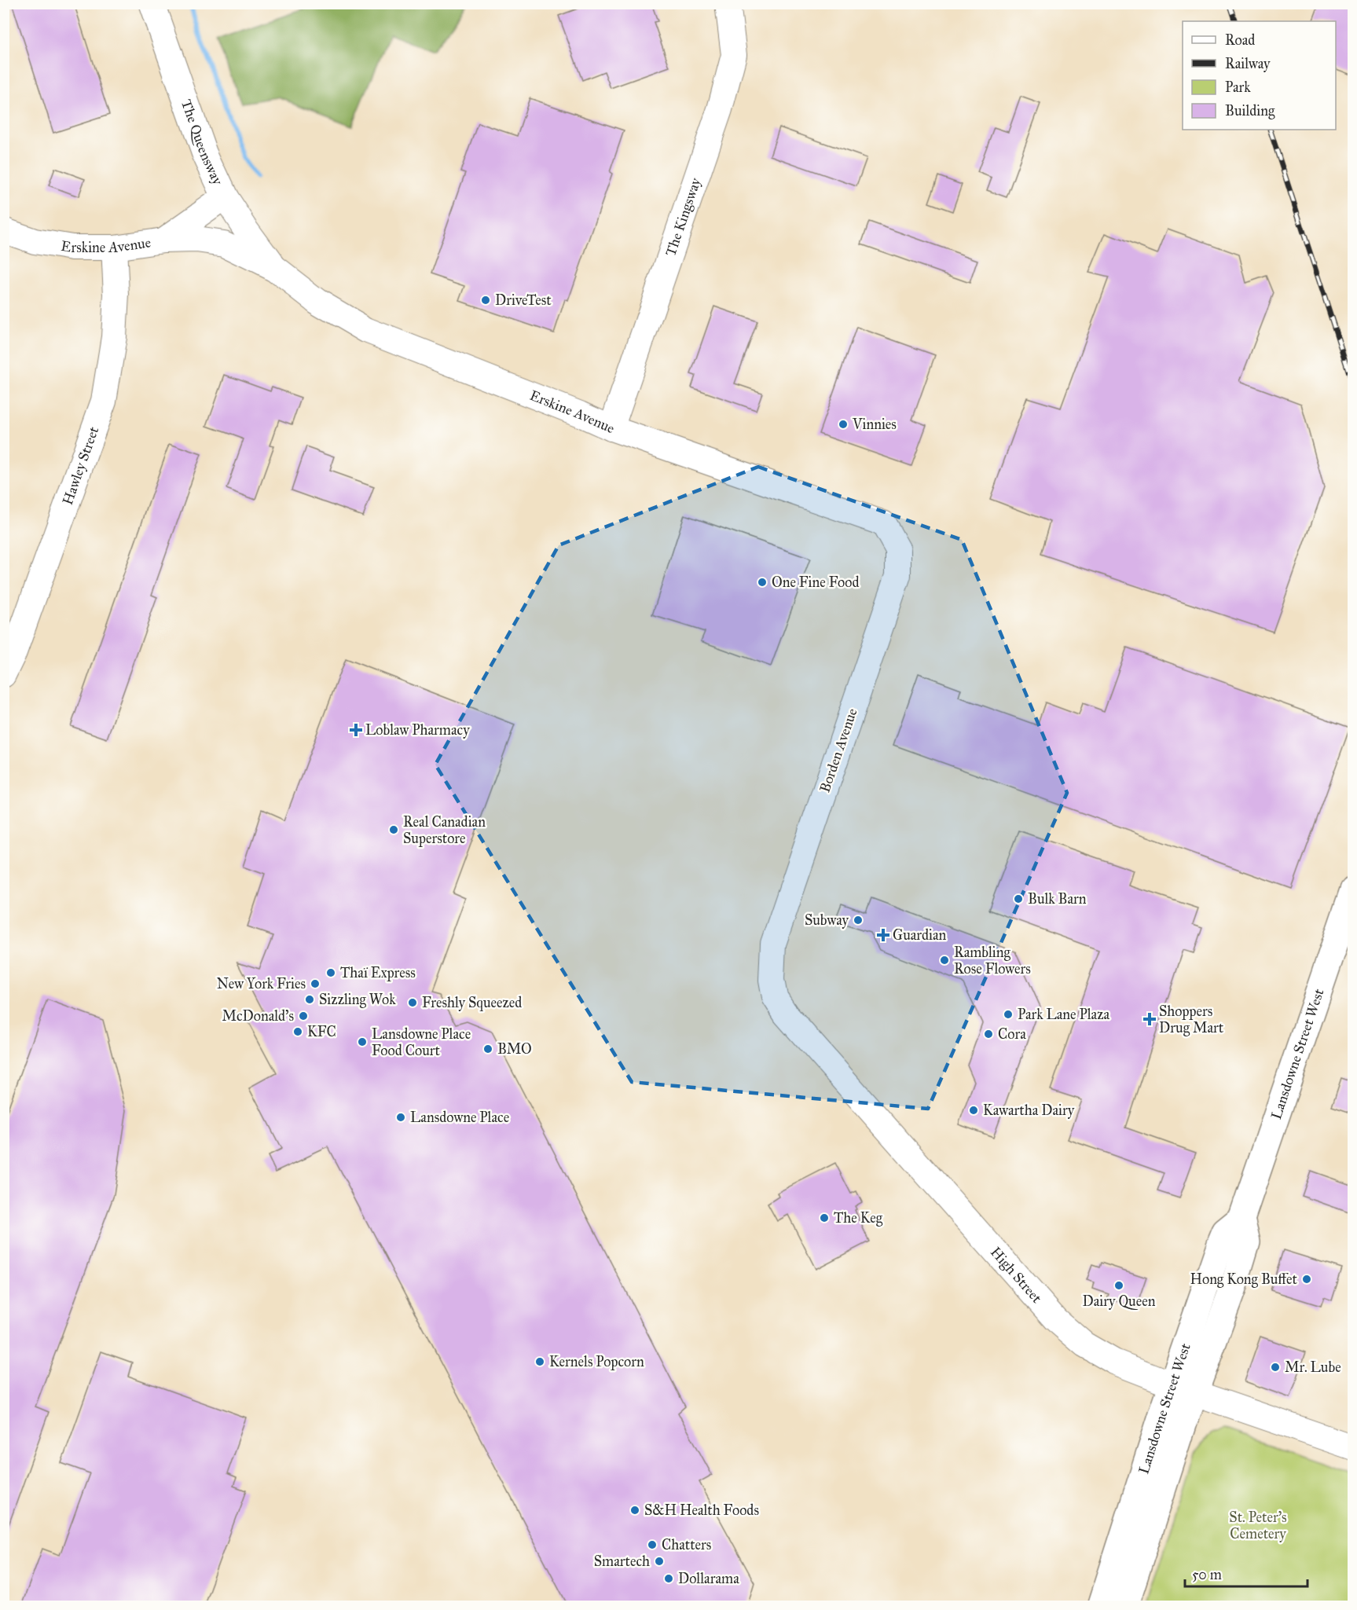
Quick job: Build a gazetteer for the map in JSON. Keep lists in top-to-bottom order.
{
  "streets": {
    "main road": ["Lansdowne Street West"],
    "street": [
      "The Queensway",
      "The Kingsway",
      "Erskine Avenue",
      "Hawley Street",
      "Borden Avenue",
      "High Street"
    ]
  },
  "crossings": [
    ["The Queensway", "Erskine Avenue"],
    ["The Kingsway", "Erskine Avenue"],
    ["Erskine Avenue", "Hawley Street"],
    ["Erskine Avenue", "Borden Avenue"],
    ["Borden Avenue", "High Street"],
    ["Lansdowne Street West", "High Street"]
  ],
  "parks": ["St. Peter's Cemetery"],
  "places": {
    "other": [
      "DriveTest",
      "Vinnies",
      "One Fine Food",
      "Real Canadian Superstore",
      "Bulk Barn",
      "Subway",
      "Rambling Rose Flowers",
      "Thaï Express",
      "New York Fries",
      "Sizzling Wok",
      "Freshly Squeezed",
      "Park Lane Plaza",
      "McDonald's",
      "KFC",
      "Cora",
      "Lansdowne Place Food Court",
      "BMO",
      "Kawartha Dairy",
      "Lansdowne Place",
      "The Keg",
      "Hong Kong Buffet",
      "Dairy Queen",
      "Kernels Popcorn",
      "Mr. Lube",
      "S&H Health Foods",
      "Chatters",
      "Smartech",
      "Dollarama"
    ],
    "health": ["Loblaw Pharmacy", "Guardian", "Shoppers Drug Mart"]
  },
  "legend": [
    "Road",
    "Railway",
    "Park",
    "Building"
  ],
  "scale_bar": "50 m"
}
